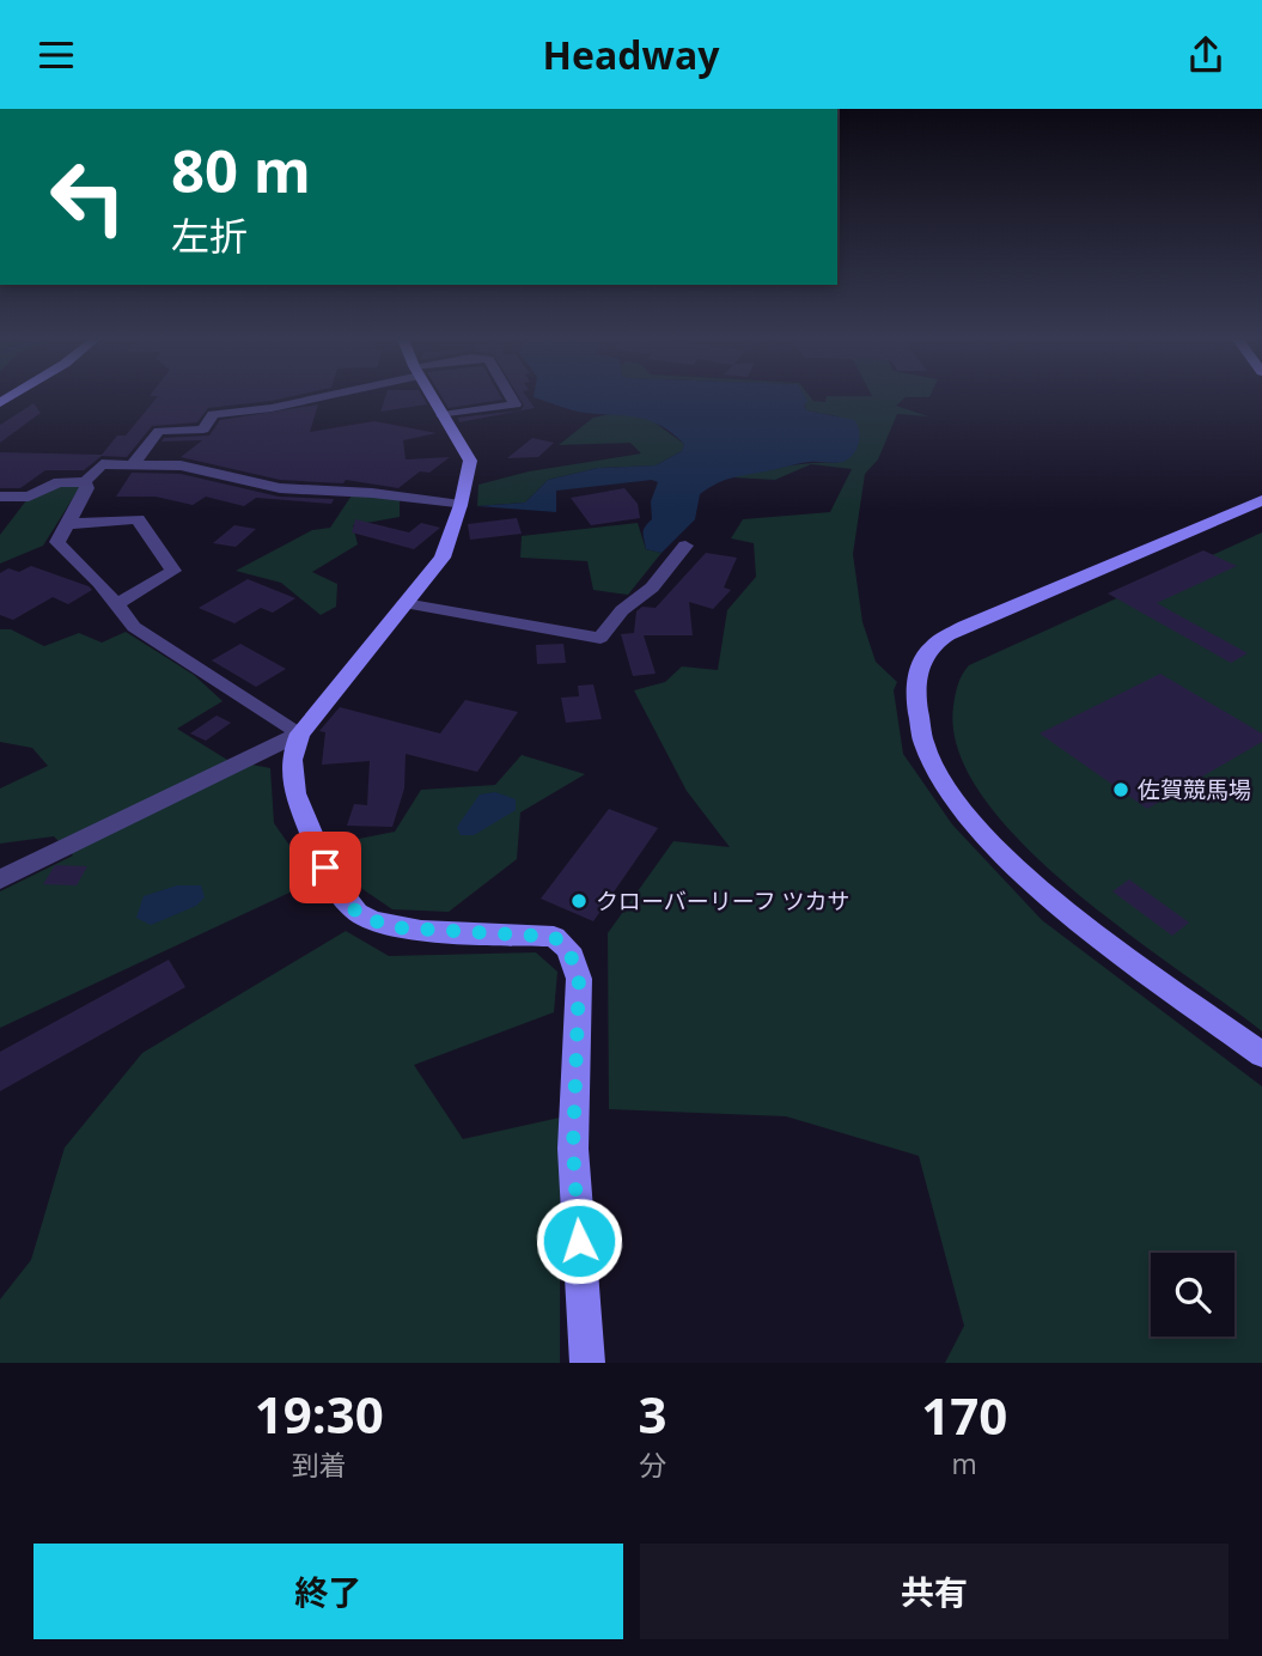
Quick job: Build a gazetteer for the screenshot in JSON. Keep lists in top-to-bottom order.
{
  "places": ["佐賀競馬場", "クローバーリーフ ツカサ"],
  "page": {
    "header": "Headway",
    "turn": ["80 m", "左折"],
    "eta": [
      "19:30",
      "到着",
      "3",
      "分",
      "170",
      "m"
    ],
    "buttons": ["終了", "共有"]
  }
}
